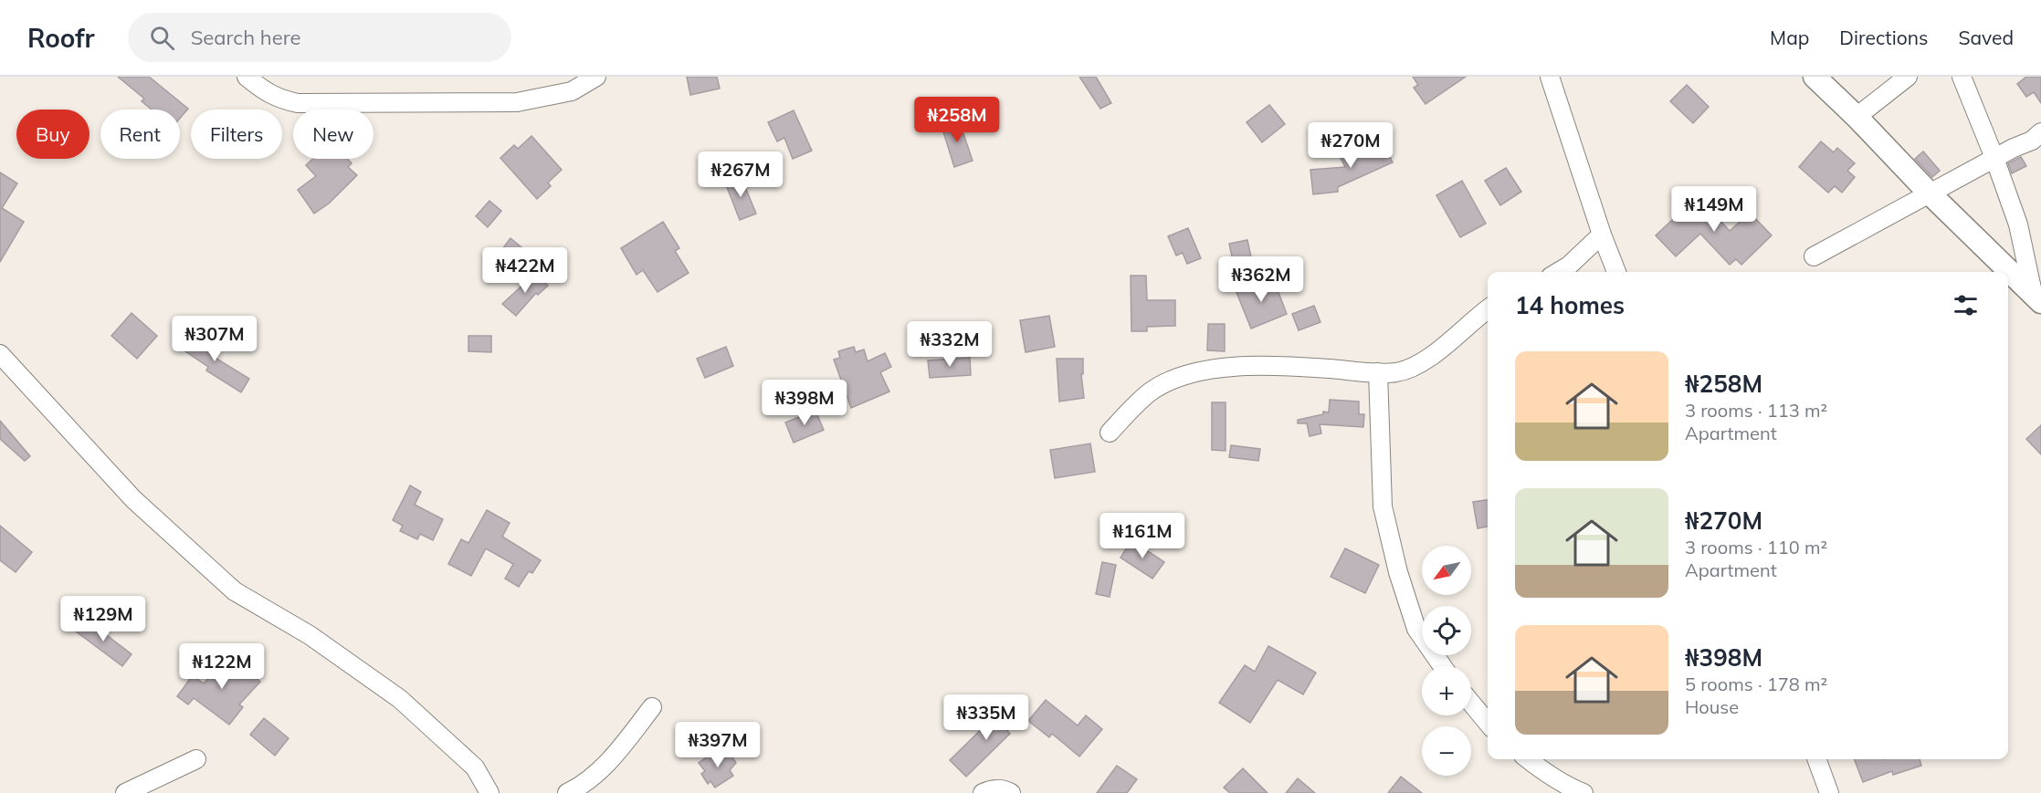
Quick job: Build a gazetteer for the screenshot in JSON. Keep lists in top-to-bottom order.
{
  "north": "bottom left",
  "page": {
    "header": "Roofr",
    "search": "Search here",
    "nav": ["Map", "Directions", "Saved"],
    "price": [
      "₦258M",
      "₦270M",
      "₦267M",
      "₦149M",
      "₦422M",
      "₦362M",
      "₦307M",
      "₦332M",
      "₦398M",
      "₦161M",
      "₦129M",
      "₦122M",
      "₦335M",
      "₦397M"
    ],
    "chip": [
      "Buy",
      "Rent",
      "Filters",
      "New"
    ],
    "heading": "14 homes",
    "list": [
      {
        "name": "₦258M",
        "note": "3 rooms · 113 m² · Apartment"
      },
      {
        "name": "₦270M",
        "note": "3 rooms · 110 m² · Apartment"
      },
      {
        "name": "₦398M",
        "note": "5 rooms · 178 m² · House"
      }
    ],
    "map_buttons": ["+", "−"]
  }
}
